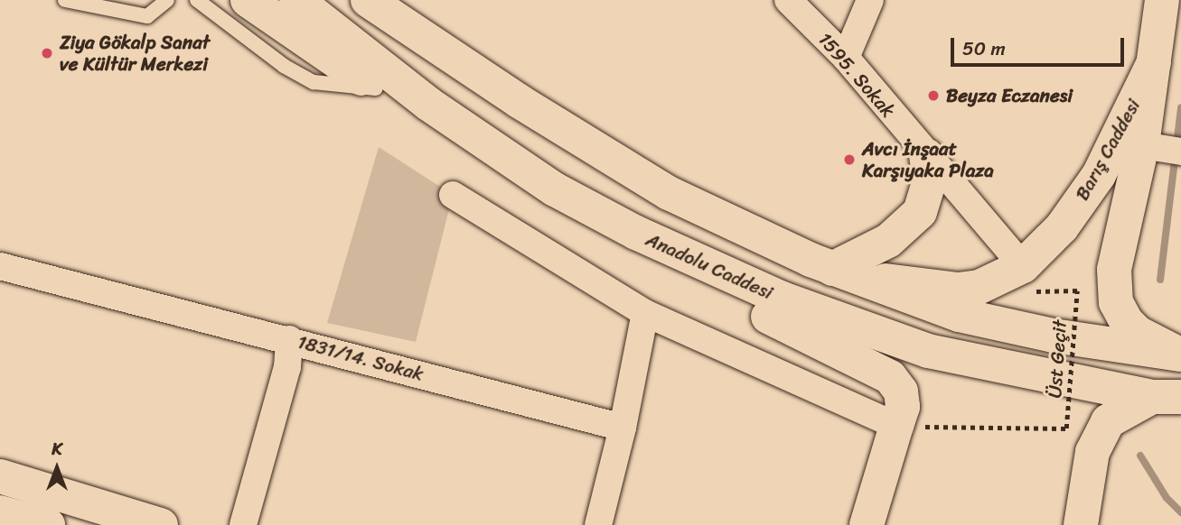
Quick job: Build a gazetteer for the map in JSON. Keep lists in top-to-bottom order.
{
  "streets": {
    "main road": ["Barış Caddesi", "Anadolu Caddesi"],
    "street": ["1595. Sokak", "1831/14. Sokak"],
    "path": ["Üst Geçit"]
  },
  "crossings": [
    ["1595. Sokak", "Barış Caddesi"],
    ["1595. Sokak", "Üst Geçit"],
    ["Barış Caddesi", "Üst Geçit"]
  ],
  "places": ["Ziya Gökalp Sanat ve Kültür Merkezi", "Beyza Eczanesi", "Avcı İnşaat Karşıyaka Plaza"],
  "scale_bar": "50 m",
  "north": "top"
}
